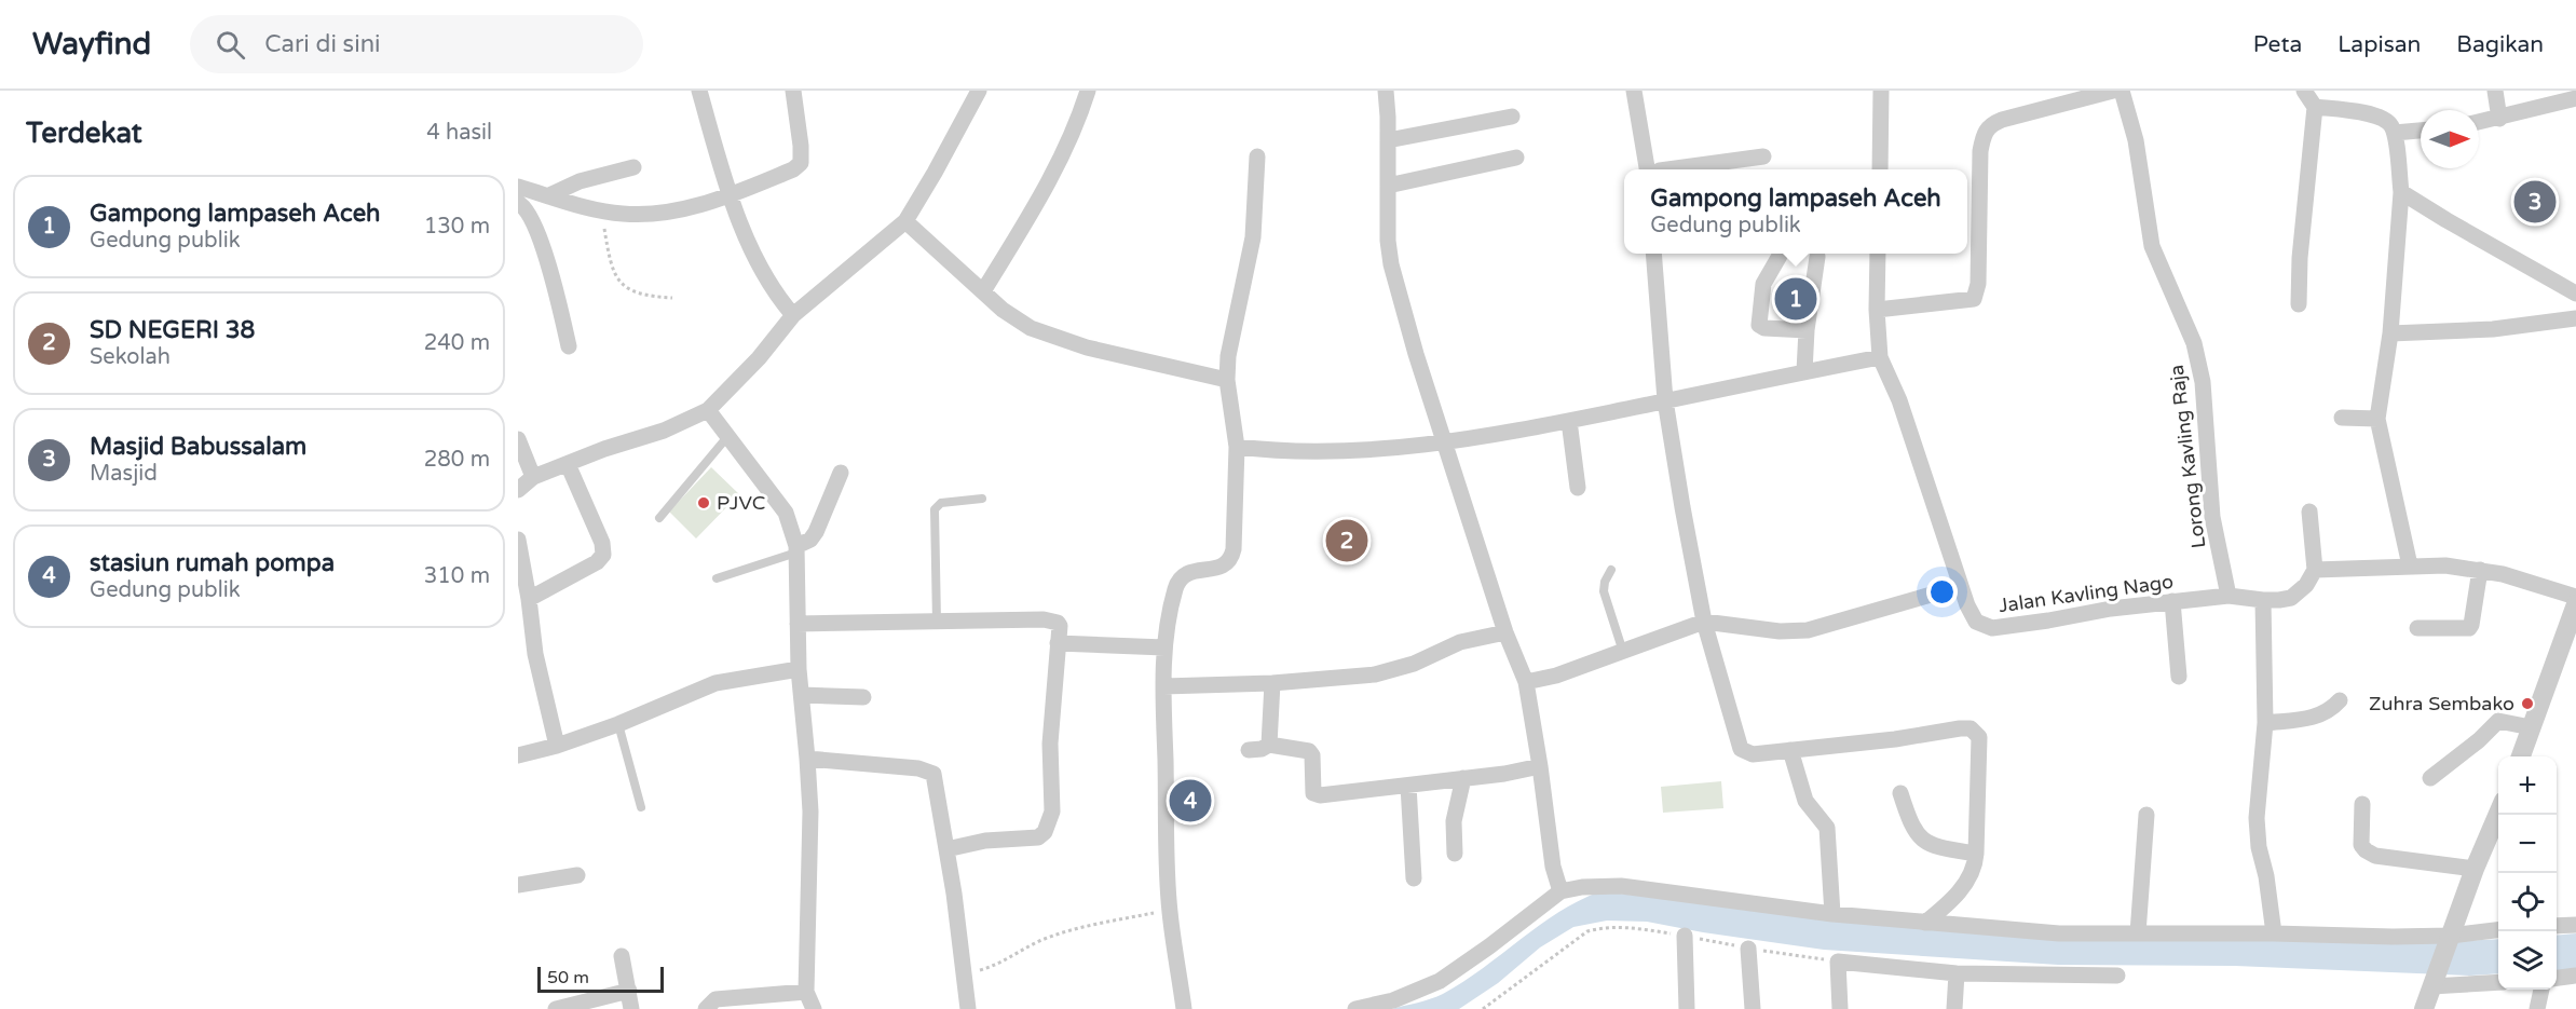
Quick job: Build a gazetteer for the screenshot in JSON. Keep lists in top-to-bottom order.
{
  "streets": {
    "street": ["Lorong Kavling Raja", "Jalan Kavling Nago"]
  },
  "crossings": [
    ["Lorong Kavling Raja", "Jalan Kavling Nago"]
  ],
  "places": ["PJVC", "Zuhra Sembako"],
  "scale_bar": "50 m",
  "north": "right",
  "page": {
    "header": "Wayfind",
    "search": "Cari di sini",
    "nav": ["Peta", "Lapisan", "Bagikan"],
    "heading": ["Terdekat", "4 hasil"],
    "popup": ["Gampong lampaseh Aceh", "Gedung publik"],
    "list": [
      {
        "mark": "1",
        "name": "Gampong lampaseh Aceh",
        "note": "Gedung publik",
        "value": "130 m"
      },
      {
        "mark": "2",
        "name": "SD NEGERI 38",
        "note": "Sekolah",
        "value": "240 m"
      },
      {
        "mark": "3",
        "name": "Masjid Babussalam",
        "note": "Masjid",
        "value": "280 m"
      },
      {
        "mark": "4",
        "name": "stasiun rumah pompa",
        "note": "Gedung publik",
        "value": "310 m"
      }
    ],
    "pins": [
      "3",
      "1",
      "2",
      "4"
    ],
    "map_buttons": ["+", "−"],
    "scale": "50 m"
  }
}
